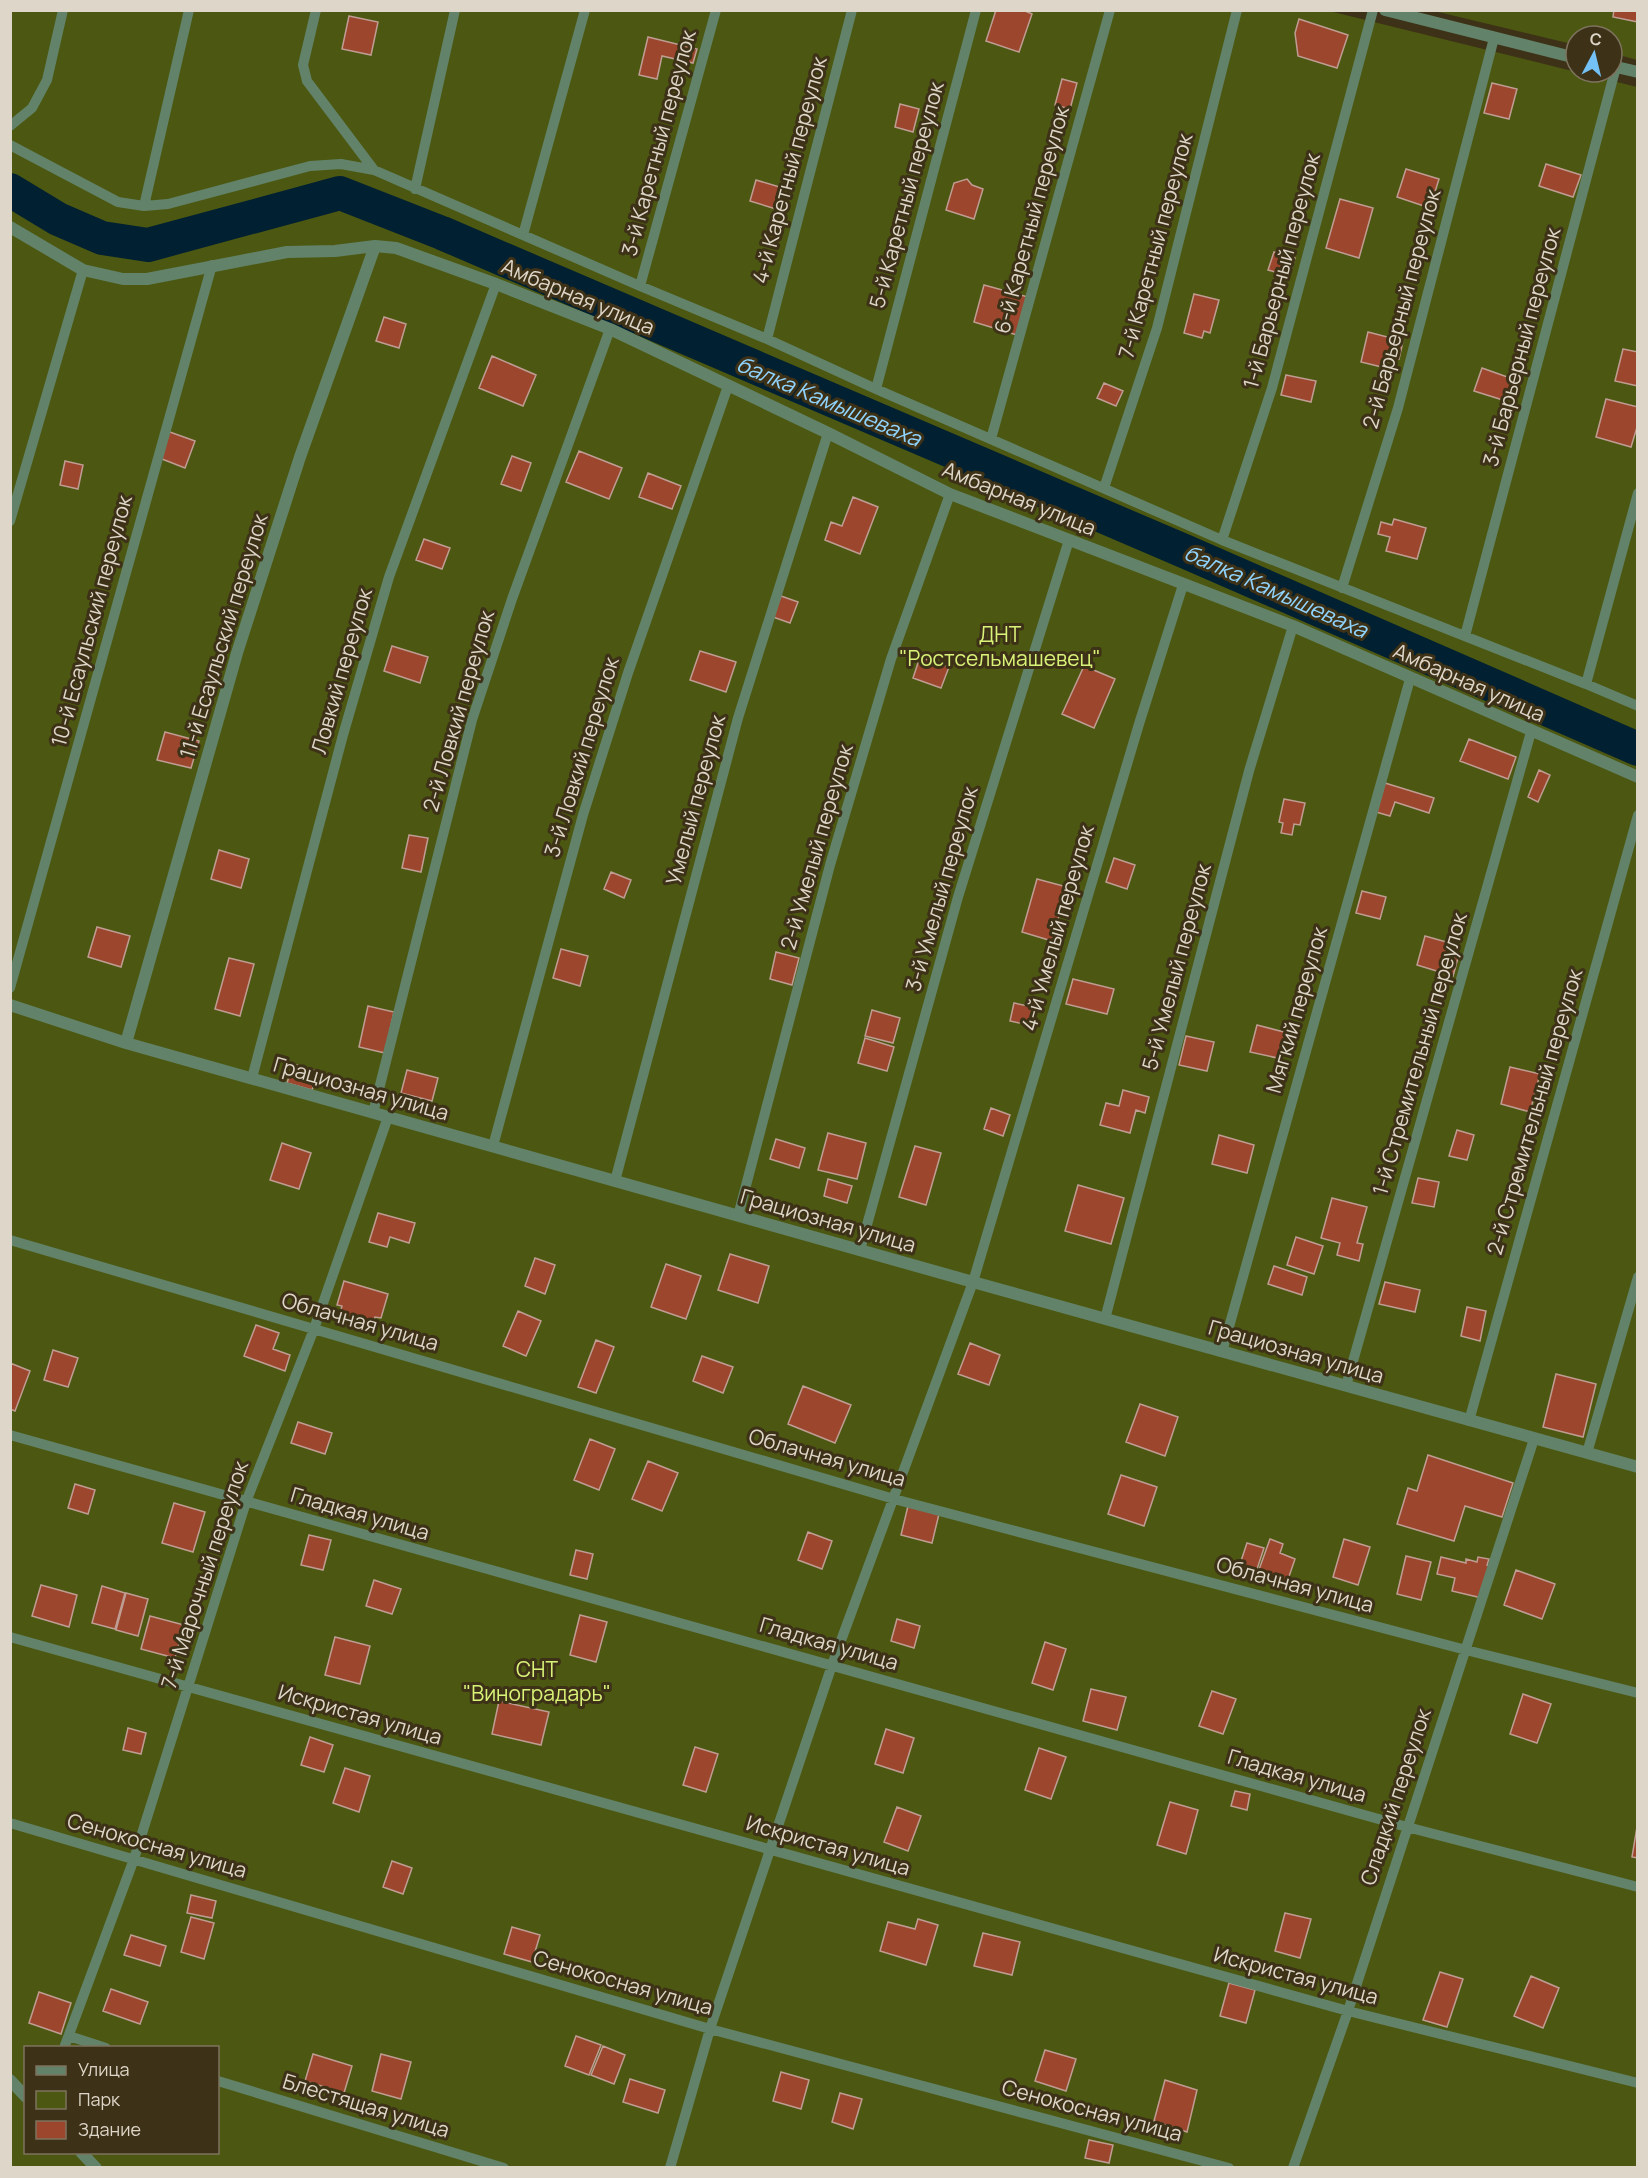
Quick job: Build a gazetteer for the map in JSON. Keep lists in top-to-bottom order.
{
  "streets": {
    "street": ["Амбарная улица", "11-й Есаульский переулок", "Грациозная улица"],
    "lane": [
      "3-й Каретный переулок",
      "4-й Каретный переулок",
      "5-й Каретный переулок",
      "6-й Каретный переулок",
      "7-й Каретный переулок",
      "1-й Барьерный переулок",
      "2-й Барьерный переулок",
      "3-й Барьерный переулок",
      "10-й Есаульский переулок",
      "Ловкий переулок",
      "2-й Ловкий переулок",
      "3-й Ловкий переулок",
      "Умелый переулок",
      "2-й Умелый переулок",
      "3-й Умелый переулок",
      "4-й Умелый переулок",
      "5-й Умелый переулок",
      "Мягкий переулок",
      "1-й Стремительный переулок",
      "2-й Стремительный переулок",
      "Облачная улица",
      "Гладкая улица",
      "7-й Марочный переулок",
      "Искристая улица",
      "Сладкий переулок",
      "Сенокосная улица",
      "Блестящая улица"
    ]
  },
  "crossings": [
    ["Амбарная улица", "10-й Есаульский переулок"],
    ["Амбарная улица", "11-й Есаульский переулок"],
    ["Амбарная улица", "Ловкий переулок"],
    ["Амбарная улица", "2-й Ловкий переулок"],
    ["Амбарная улица", "3-й Ловкий переулок"],
    ["Амбарная улица", "Умелый переулок"],
    ["Амбарная улица", "2-й Умелый переулок"],
    ["Амбарная улица", "3-й Умелый переулок"],
    ["Амбарная улица", "4-й Умелый переулок"],
    ["Амбарная улица", "5-й Умелый переулок"],
    ["Амбарная улица", "Мягкий переулок"],
    ["Амбарная улица", "1-й Стремительный переулок"],
    ["11-й Есаульский переулок", "Грациозная улица"],
    ["Ловкий переулок", "Грациозная улица"],
    ["2-й Ловкий переулок", "Грациозная улица"],
    ["3-й Ловкий переулок", "Грациозная улица"],
    ["Умелый переулок", "Грациозная улица"],
    ["2-й Умелый переулок", "Грациозная улица"],
    ["3-й Умелый переулок", "Грациозная улица"],
    ["4-й Умелый переулок", "Грациозная улица"],
    ["4-й Умелый переулок", "Облачная улица"],
    ["4-й Умелый переулок", "Гладкая улица"],
    ["4-й Умелый переулок", "Искристая улица"],
    ["4-й Умелый переулок", "Сенокосная улица"],
    ["5-й Умелый переулок", "Грациозная улица"],
    ["Мягкий переулок", "Грациозная улица"],
    ["1-й Стремительный переулок", "Грациозная улица"],
    ["Грациозная улица", "2-й Стремительный переулок"],
    ["Грациозная улица", "7-й Марочный переулок"],
    ["Грациозная улица", "Сладкий переулок"],
    ["Облачная улица", "7-й Марочный переулок"],
    ["Облачная улица", "Сладкий переулок"],
    ["Гладкая улица", "7-й Марочный переулок"],
    ["Гладкая улица", "Сладкий переулок"],
    ["7-й Марочный переулок", "Искристая улица"],
    ["7-й Марочный переулок", "Сенокосная улица"],
    ["Искристая улица", "Сладкий переулок"]
  ],
  "water": ["балка Камышеваха"],
  "parks": ["ДНТ \"Ростсельмашевец\"", "СНТ \"Виноградарь\""],
  "legend": ["Улица", "Парк", "Здание"],
  "north": "top"
}
